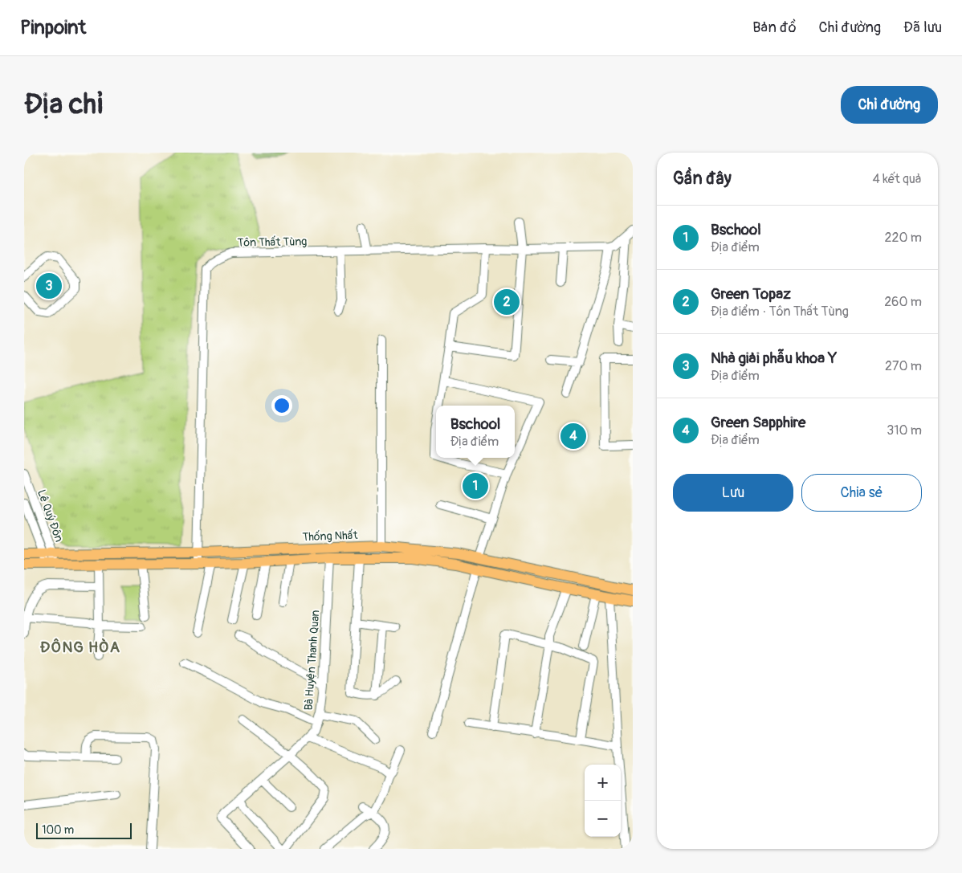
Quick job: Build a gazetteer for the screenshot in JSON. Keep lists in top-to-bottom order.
{
  "streets": {
    "main road": ["Thống Nhất"],
    "street": ["Tôn Thất Tùng", "Lê Quý Đôn", "Bà Huyện Thanh Quan"]
  },
  "crossings": [
    ["Tôn Thất Tùng", "Thống Nhất"],
    ["Lê Quý Đôn", "Thống Nhất"],
    ["Thống Nhất", "Bà Huyện Thanh Quan"]
  ],
  "districts": ["ĐÔNG HÒA"],
  "scale_bar": "100 m",
  "page": {
    "header": "Pinpoint",
    "nav": ["Bản đồ", "Chỉ đường", "Đã lưu"],
    "buttons": [
      "Chỉ đường",
      ["Lưu", "Chia sẻ"]
    ],
    "title": "Địa chỉ",
    "heading": ["Gần đây", "4 kết quả"],
    "list": [
      {
        "mark": "1",
        "name": "Bschool",
        "note": "Địa điểm",
        "value": "220 m"
      },
      {
        "mark": "2",
        "name": "Green Topaz",
        "note": "Địa điểm · Tôn Thất Tùng",
        "value": "260 m"
      },
      {
        "mark": "3",
        "name": "Nhà giải phẫu khoa Y",
        "note": "Địa điểm",
        "value": "270 m"
      },
      {
        "mark": "4",
        "name": "Green Sapphire",
        "note": "Địa điểm",
        "value": "310 m"
      }
    ],
    "pins": [
      "3",
      "2",
      "4",
      "1"
    ],
    "popup": ["Bschool", "Địa điểm"],
    "map_buttons": ["+", "−"],
    "scale": "100 m"
  }
}
